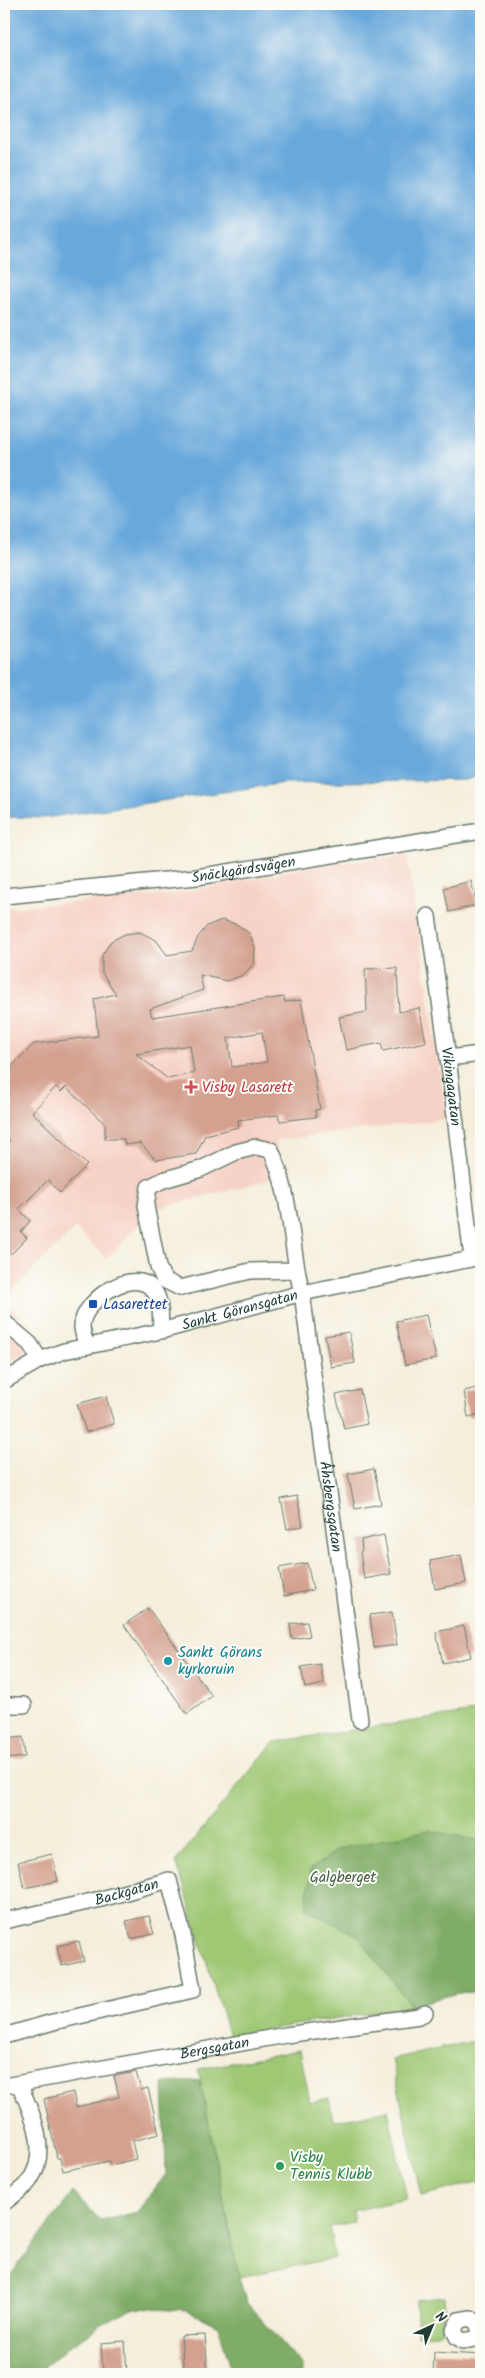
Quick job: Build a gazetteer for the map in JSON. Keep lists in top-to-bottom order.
{
  "streets": {
    "street": [
      "Snäckgärdsvägen",
      "Vikingagatan",
      "Sankt Göransgatan",
      "Åhsbergsgatan",
      "Backgatan",
      "Bergsgatan"
    ]
  },
  "crossings": [
    ["Vikingagatan", "Sankt Göransgatan"],
    ["Sankt Göransgatan", "Åhsbergsgatan"]
  ],
  "parks": ["Galgberget"],
  "places": {
    "health": ["Visby Lasarett"],
    "transit": ["Lasarettet"],
    "other": ["Sankt Görans kyrkoruin", "Visby Tennis Klubb"]
  },
  "north": "top right"
}
